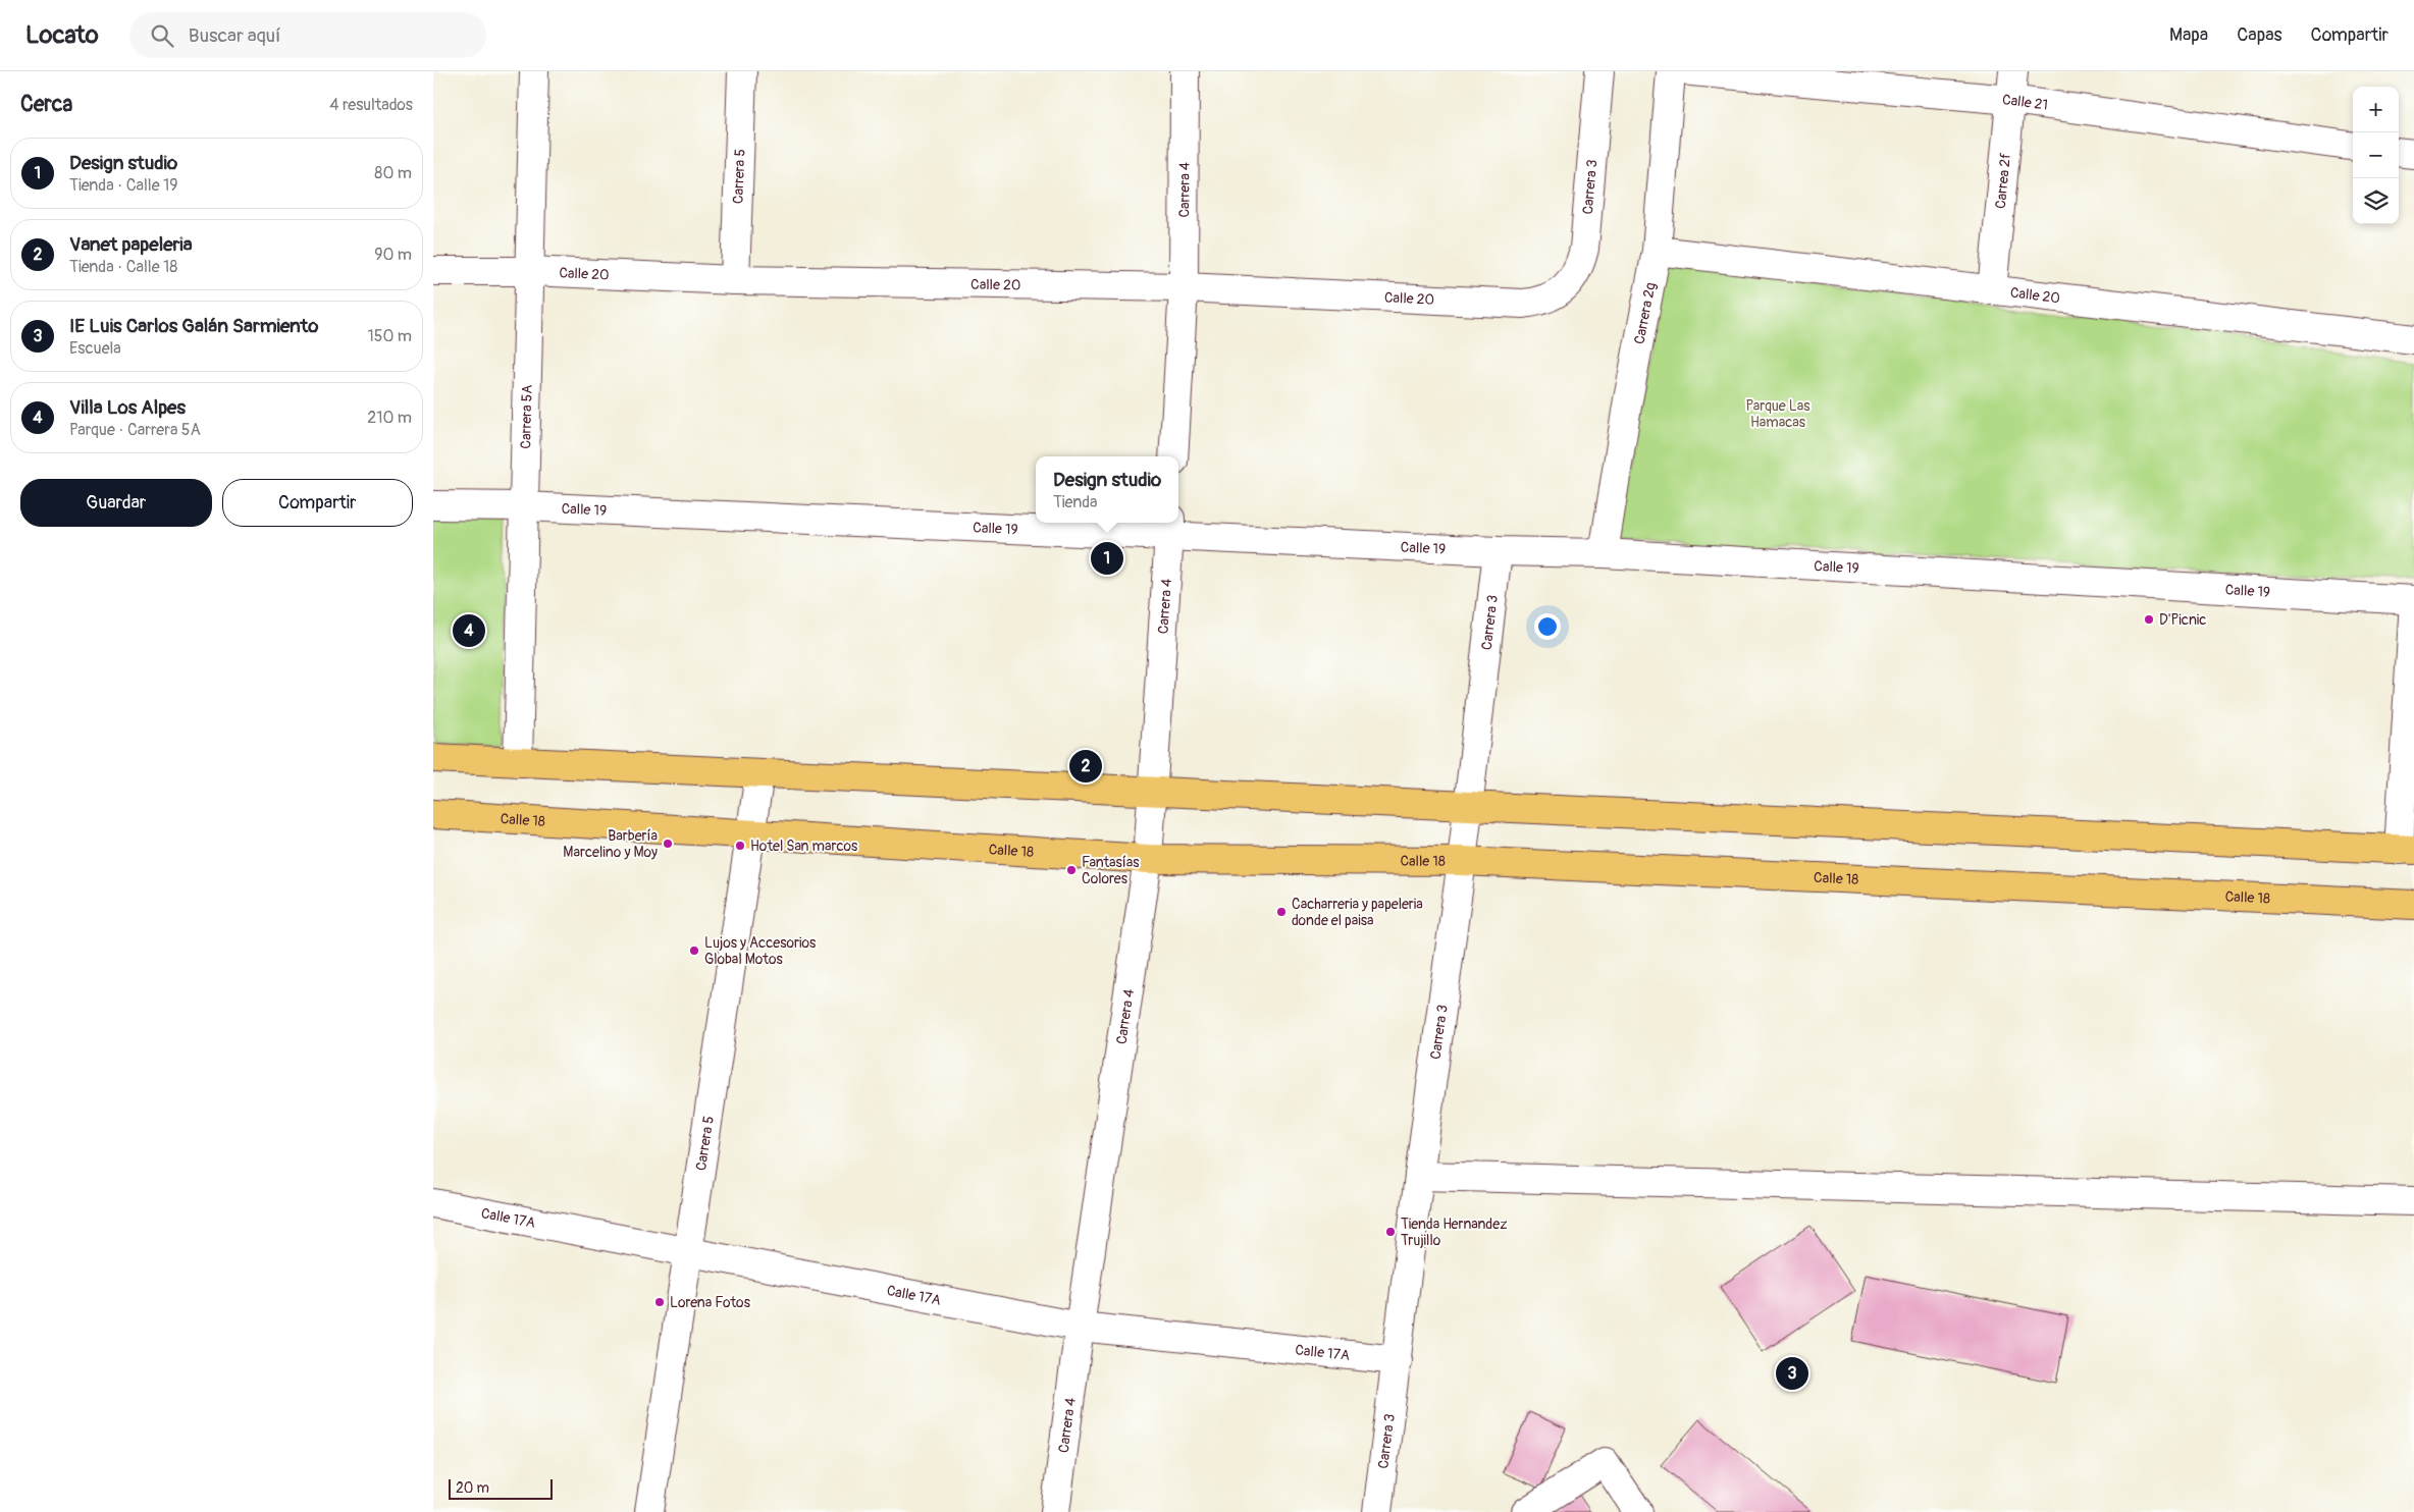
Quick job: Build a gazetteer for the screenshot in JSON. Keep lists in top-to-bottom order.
{
  "streets": {
    "main road": ["Calle 18"],
    "street": [
      "Calle 21",
      "Carrera 5",
      "Carrea 2f",
      "Carrera 3",
      "Carrera 4",
      "Calle 20",
      "Carrera 2g",
      "Carrera 5A",
      "Calle 19",
      "Calle 17A"
    ]
  },
  "crossings": [
    ["Calle 21", "Carrea 2f"],
    ["Carrera 5", "Calle 20"],
    ["Carrera 5", "Calle 18"],
    ["Carrera 5", "Calle 17A"],
    ["Carrea 2f", "Calle 20"],
    ["Carrera 3", "Calle 20"],
    ["Carrera 3", "Calle 19"],
    ["Carrera 3", "Calle 18"],
    ["Carrera 3", "Calle 17A"],
    ["Carrera 4", "Calle 20"],
    ["Carrera 4", "Calle 19"],
    ["Carrera 4", "Calle 18"],
    ["Carrera 4", "Calle 17A"],
    ["Calle 20", "Carrera 2g"],
    ["Calle 20", "Carrera 5A"],
    ["Carrera 2g", "Calle 19"],
    ["Carrera 5A", "Calle 19"]
  ],
  "parks": ["Parque Las Hamacas"],
  "places": [
    "D'Picnic",
    "Barbería Marcelino y Moy",
    "Hotel San marcos",
    "Fantasías Colores",
    "Cacharreria y papeleria donde el paisa",
    "Lujos y Accesorios Global Motos",
    "Tienda Hernandez Trujillo",
    "Lorena Fotos"
  ],
  "scale_bar": "20 m",
  "page": {
    "header": "Locato",
    "search": "Buscar aquí",
    "nav": ["Mapa", "Capas", "Compartir"],
    "heading": ["Cerca", "4 resultados"],
    "map_buttons": ["+", "−"],
    "list": [
      {
        "mark": "1",
        "name": "Design studio",
        "note": "Tienda · Calle 19",
        "value": "80 m"
      },
      {
        "mark": "2",
        "name": "Vanet papeleria",
        "note": "Tienda · Calle 18",
        "value": "90 m"
      },
      {
        "mark": "3",
        "name": "IE Luis Carlos Galán Sarmiento",
        "note": "Escuela",
        "value": "150 m"
      },
      {
        "mark": "4",
        "name": "Villa Los Alpes",
        "note": "Parque · Carrera 5A",
        "value": "210 m"
      }
    ],
    "popup": ["Design studio", "Tienda"],
    "buttons": ["Guardar", "Compartir"],
    "pins": [
      "1",
      "4",
      "2",
      "3"
    ],
    "scale": "20 m"
  }
}
